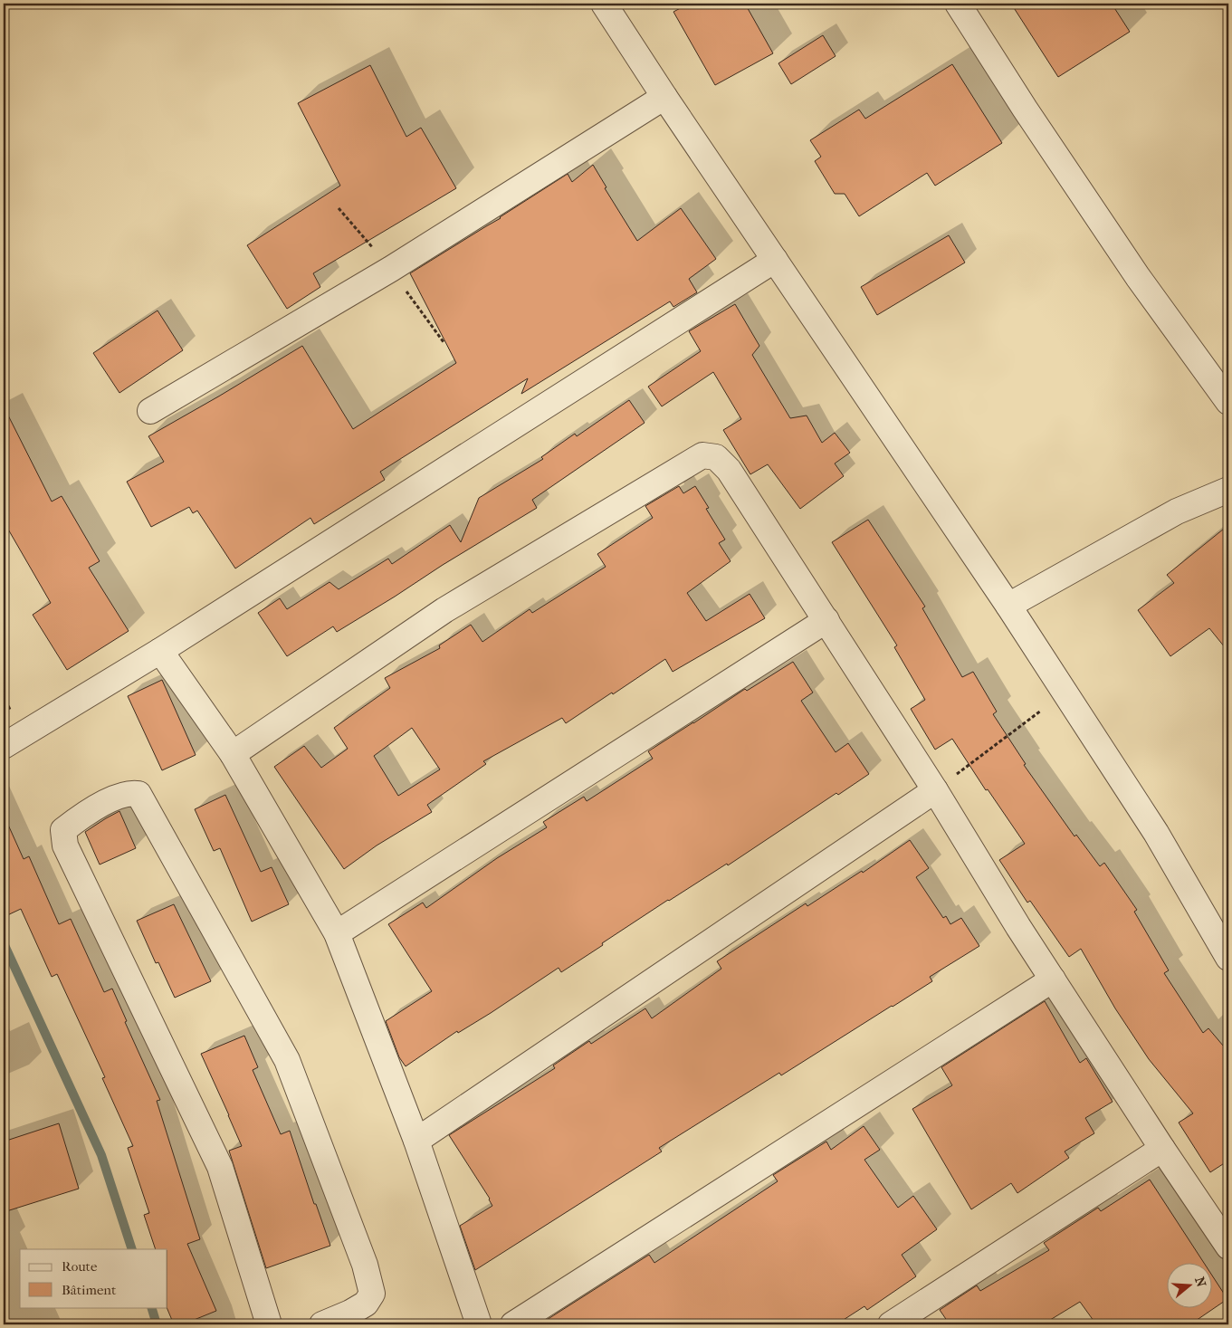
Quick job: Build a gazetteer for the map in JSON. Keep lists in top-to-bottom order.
{
  "legend": ["Route", "Bâtiment"],
  "north": "right"
}
